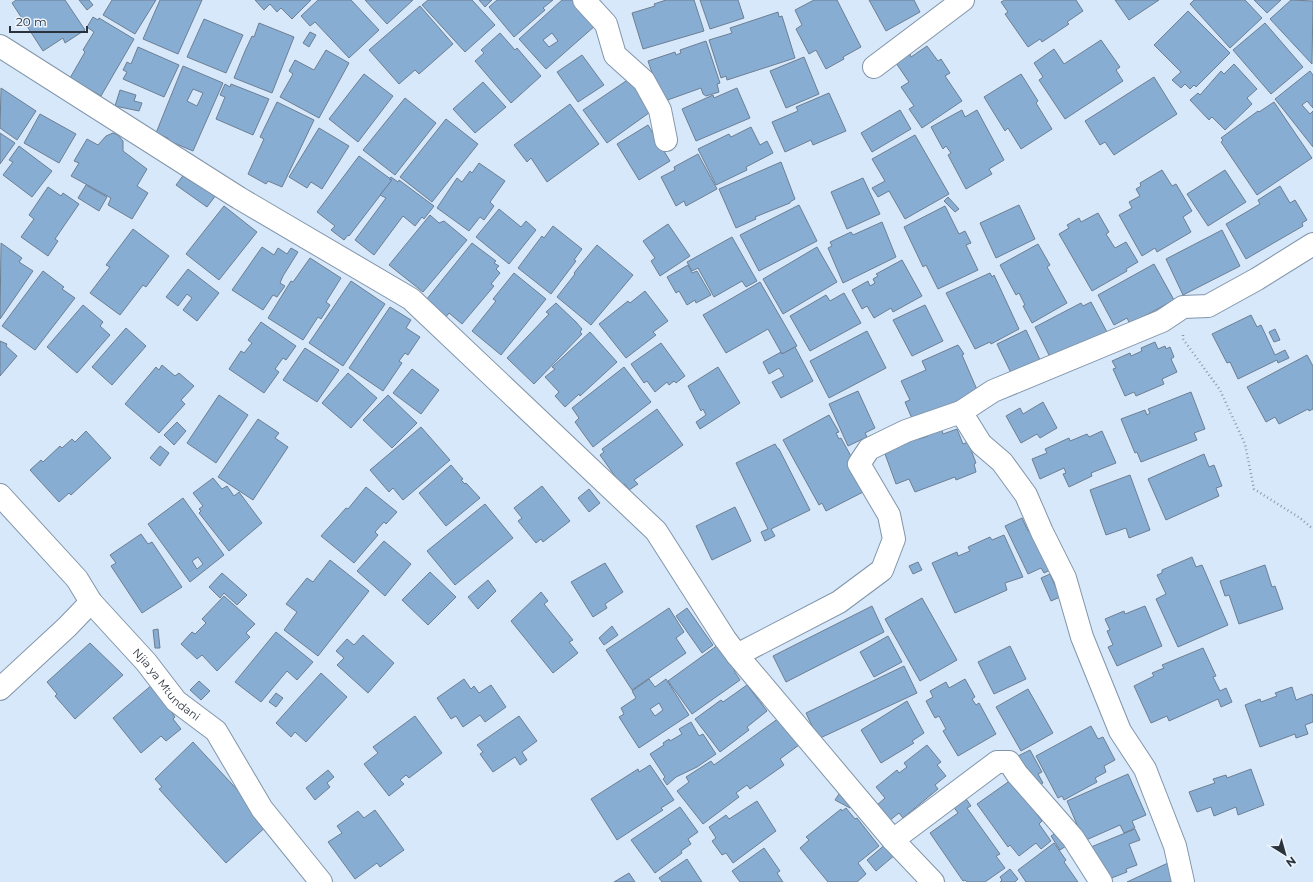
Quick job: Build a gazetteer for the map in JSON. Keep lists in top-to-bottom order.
{
  "streets": {
    "street": ["Njia ya Mtundani"]
  },
  "scale_bar": "20 m",
  "north": "bottom right"
}
